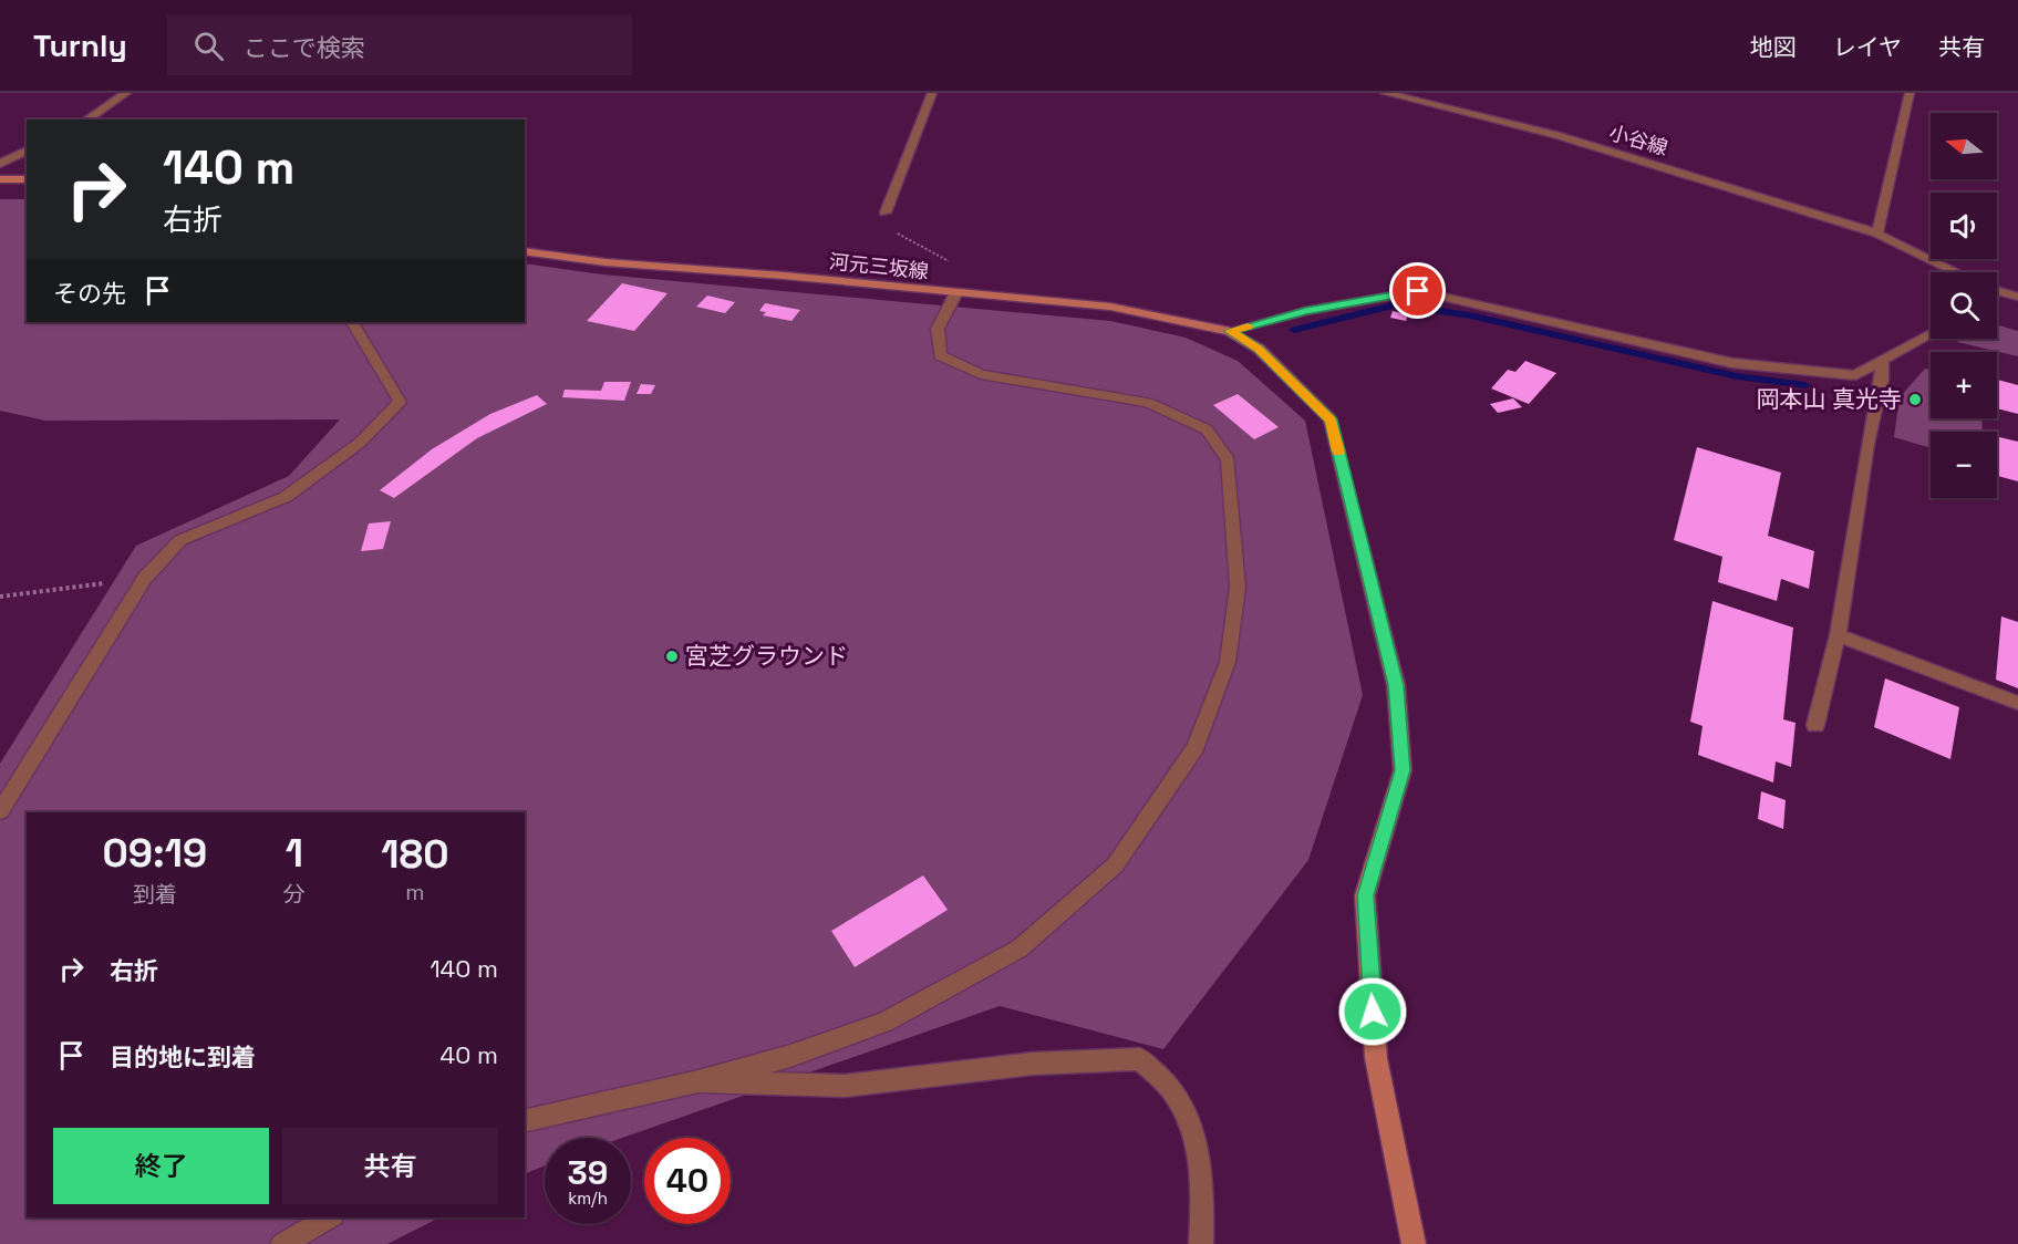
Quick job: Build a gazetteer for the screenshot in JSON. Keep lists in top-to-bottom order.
{
  "streets": {
    "street": ["小谷線", "河元三坂線"]
  },
  "places": ["岡本山 真光寺", "宮芝グラウンド"],
  "north": "left",
  "page": {
    "header": "Turnly",
    "search": "ここで検索",
    "nav": ["地図", "レイヤ", "共有"],
    "map_buttons": ["+", "−"],
    "turn": ["140 m", "右折"],
    "then": "その先",
    "eta": [
      "09:19",
      "到着",
      "1",
      "分",
      "180",
      "m"
    ],
    "list": [
      {
        "name": "右折",
        "value": "140 m"
      },
      {
        "name": "目的地に到着",
        "value": "40 m"
      }
    ],
    "buttons": ["終了", "共有"],
    "speed": "39 km/h",
    "limit": "40"
  }
}
